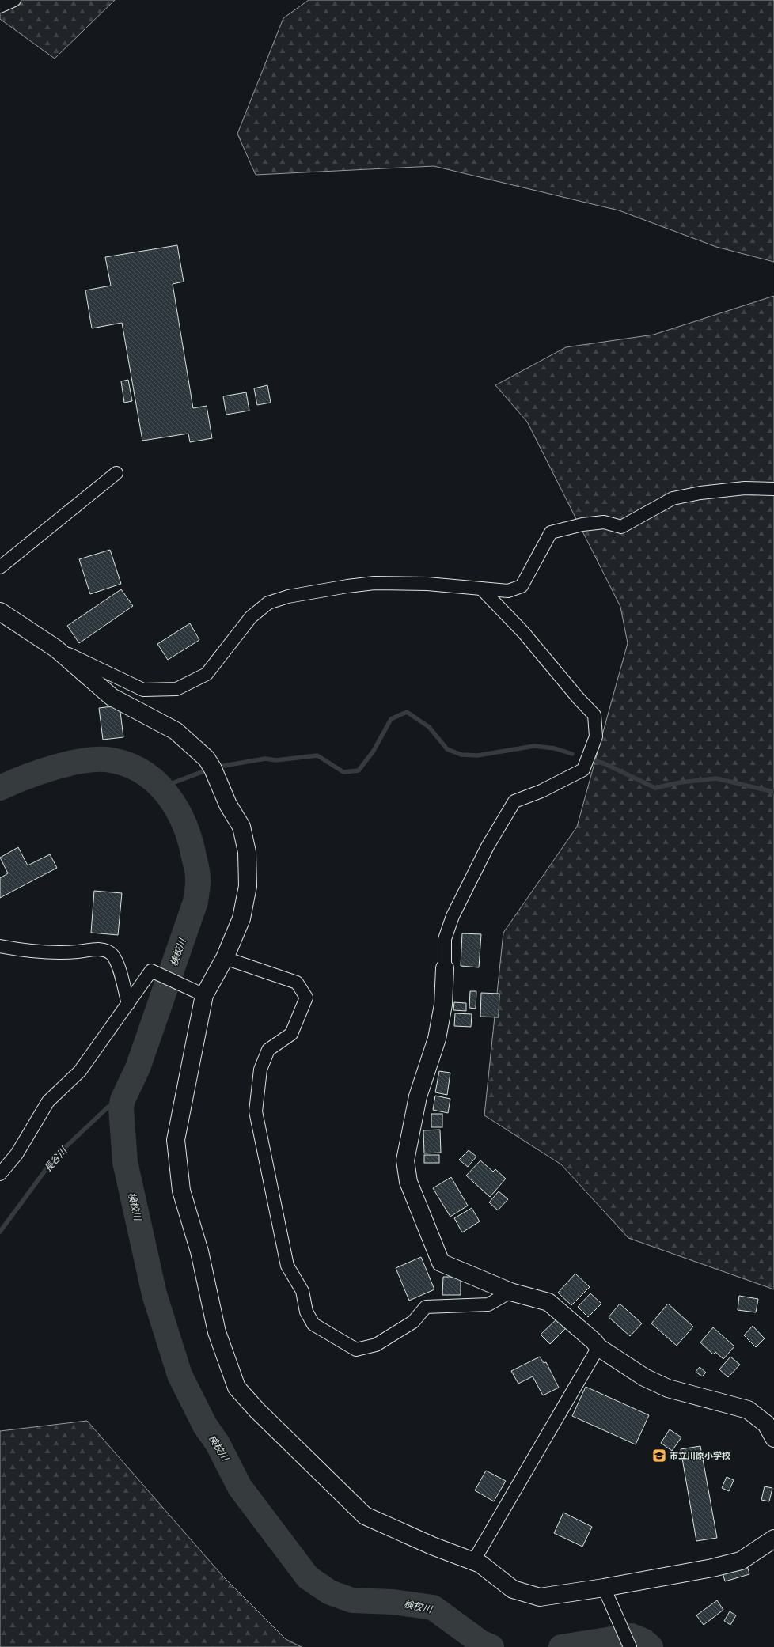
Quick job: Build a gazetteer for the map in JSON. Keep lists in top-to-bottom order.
{
  "water": ["検校川", "長谷川"],
  "places": {
    "school or university": ["市立川原小学校"]
  }
}
